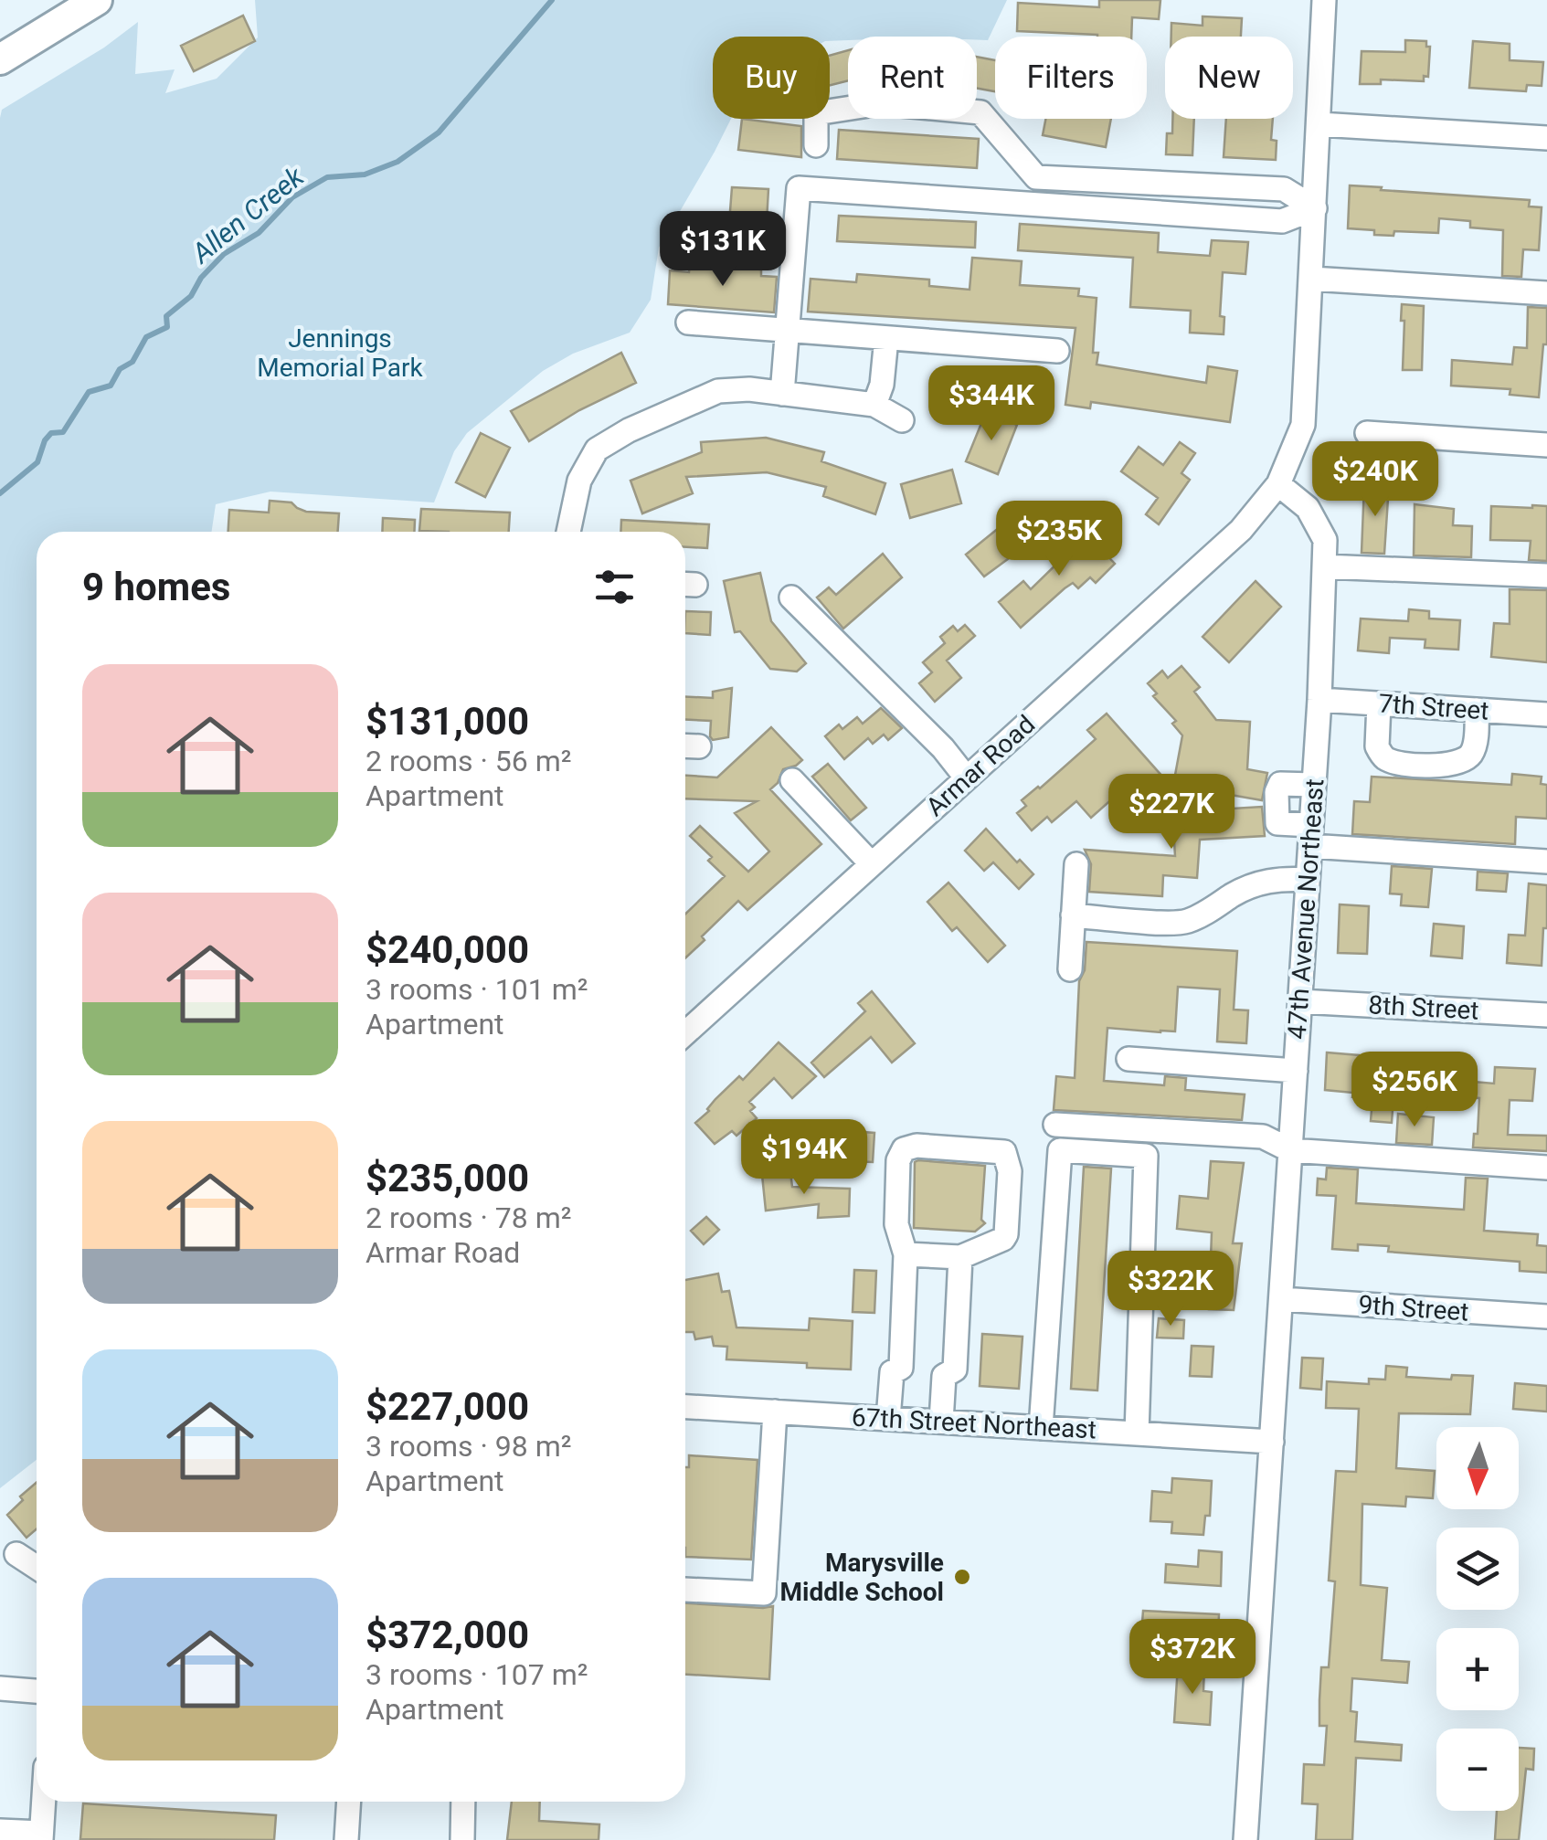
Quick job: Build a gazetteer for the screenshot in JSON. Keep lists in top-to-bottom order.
{
  "streets": {
    "street": [
      "7th Street",
      "Armar Road",
      "47th Avenue Northeast",
      "8th Street",
      "9th Street",
      "67th Street Northeast"
    ]
  },
  "crossings": [
    ["7th Street", "47th Avenue Northeast"],
    ["Armar Road", "47th Avenue Northeast"],
    ["47th Avenue Northeast", "8th Street"],
    ["47th Avenue Northeast", "9th Street"],
    ["47th Avenue Northeast", "67th Street Northeast"]
  ],
  "water": ["Allen Creek"],
  "parks": ["Jennings Memorial Park"],
  "places": ["Marysville Middle School"],
  "north": "bottom",
  "page": {
    "chip": [
      "Buy",
      "Rent",
      "Filters",
      "New"
    ],
    "price": [
      "$131K",
      "$344K",
      "$240K",
      "$235K",
      "$227K",
      "$256K",
      "$194K",
      "$322K",
      "$372K"
    ],
    "heading": "9 homes",
    "list": [
      {
        "name": "$131,000",
        "note": "2 rooms · 56 m² · Apartment"
      },
      {
        "name": "$240,000",
        "note": "3 rooms · 101 m² · Apartment"
      },
      {
        "name": "$235,000",
        "note": "2 rooms · 78 m² · Armar Road"
      },
      {
        "name": "$227,000",
        "note": "3 rooms · 98 m² · Apartment"
      },
      {
        "name": "$372,000",
        "note": "3 rooms · 107 m² · Apartment"
      }
    ],
    "map_buttons": ["+", "−"]
  }
}
